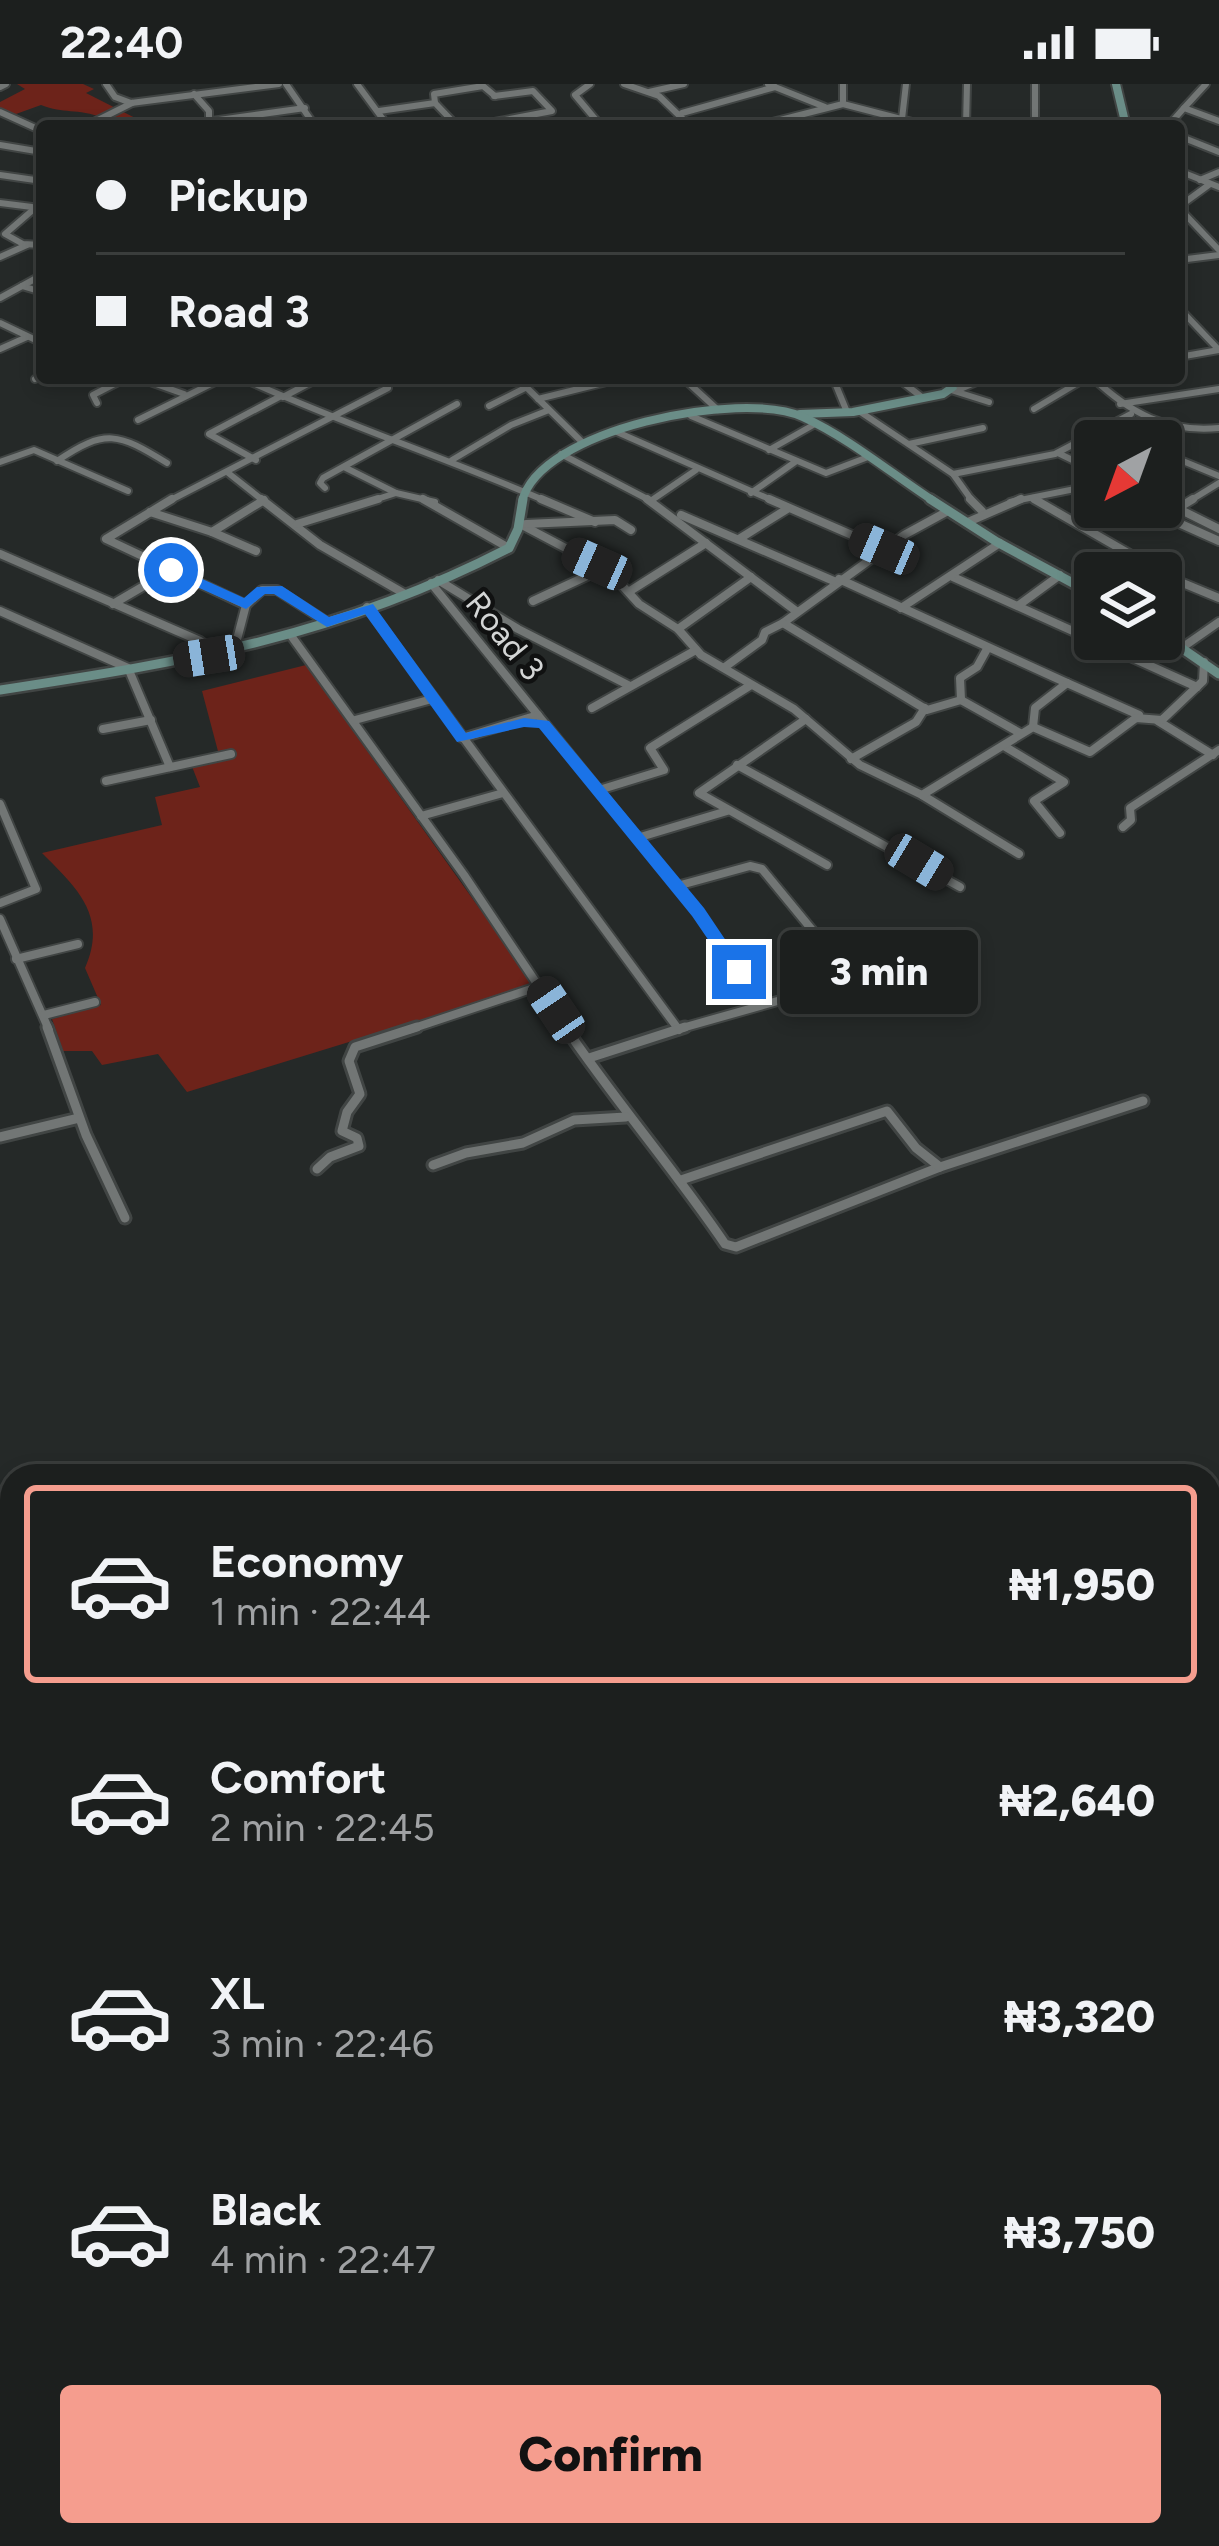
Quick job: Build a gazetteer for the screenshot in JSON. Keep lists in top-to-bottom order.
{
  "streets": {
    "street": ["Road 3"]
  },
  "north": "bottom left",
  "page": {
    "status": "22:40",
    "banner": ["Pickup", "Road 3"],
    "bubble": "3 min",
    "list": [
      {
        "name": "Economy",
        "note": "1 min · 22:44",
        "value": "₦1,950"
      },
      {
        "name": "Comfort",
        "note": "2 min · 22:45",
        "value": "₦2,640"
      },
      {
        "name": "XL",
        "note": "3 min · 22:46",
        "value": "₦3,320"
      },
      {
        "name": "Black",
        "note": "4 min · 22:47",
        "value": "₦3,750"
      }
    ],
    "buttons": "Confirm"
  }
}
